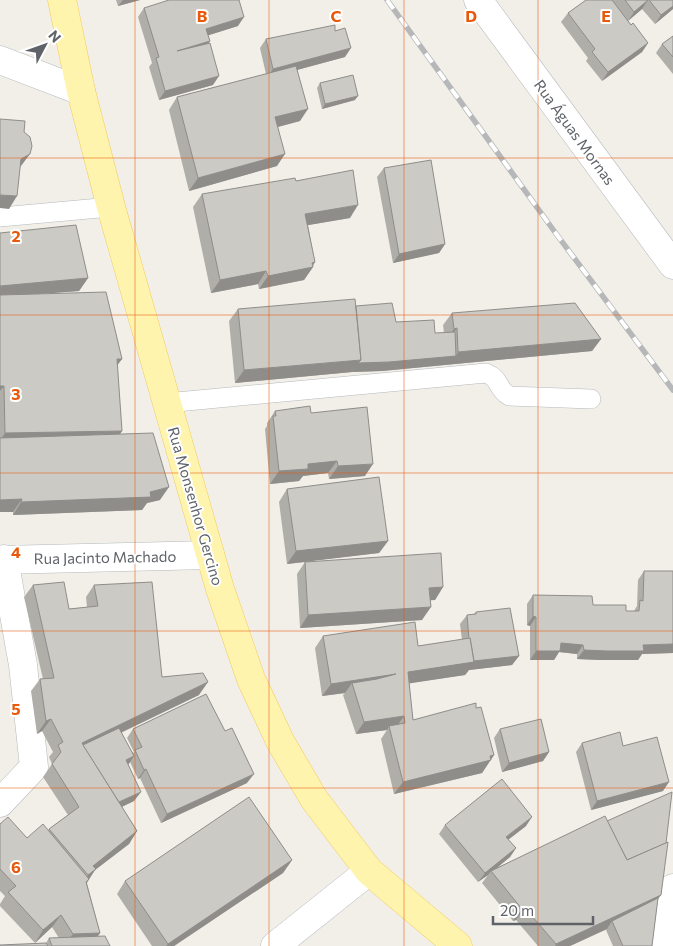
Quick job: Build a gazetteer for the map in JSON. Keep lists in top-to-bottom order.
{
  "streets": {
    "main road": ["Rua Monsenhor Gercino"],
    "street": ["Rua Águas Mornas", "Rua Jacinto Machado"]
  },
  "crossings": [
    ["Rua Monsenhor Gercino", "Rua Jacinto Machado"]
  ],
  "scale_bar": "20 m",
  "north": "top right",
  "grid": {
    "columns": [
      "B",
      "C",
      "D",
      "E"
    ],
    "rows": [
      "2",
      "3",
      "4",
      "5",
      "6"
    ]
  }
}
